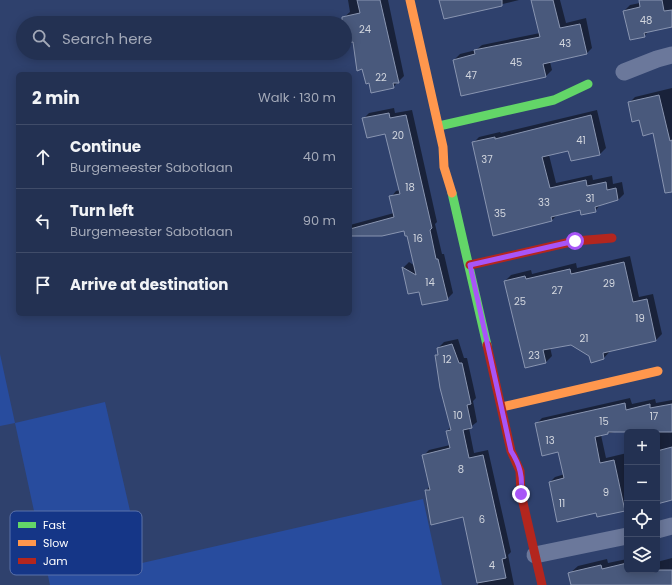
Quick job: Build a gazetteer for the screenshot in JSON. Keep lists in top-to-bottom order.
{
  "house_numbers": [
    "48",
    "24",
    "43",
    "45",
    "47",
    "22",
    "20",
    "41",
    "37",
    "18",
    "31",
    "33",
    "35",
    "16",
    "14",
    "29",
    "27",
    "25",
    "19",
    "21",
    "23",
    "12",
    "10",
    "17",
    "15",
    "13",
    "8",
    "9",
    "11",
    "6",
    "4"
  ],
  "legend": ["Fast", "Slow", "Jam"],
  "page": {
    "search": "Search here",
    "heading": ["2 min", "Walk · 130 m"],
    "list": [
      ["Continue", "Burgemeester Sabotlaan", "40 m"],
      ["Turn left", "Burgemeester Sabotlaan", "90 m"],
      "Arrive at destination"
    ],
    "map_buttons": ["+", "−"]
  }
}
